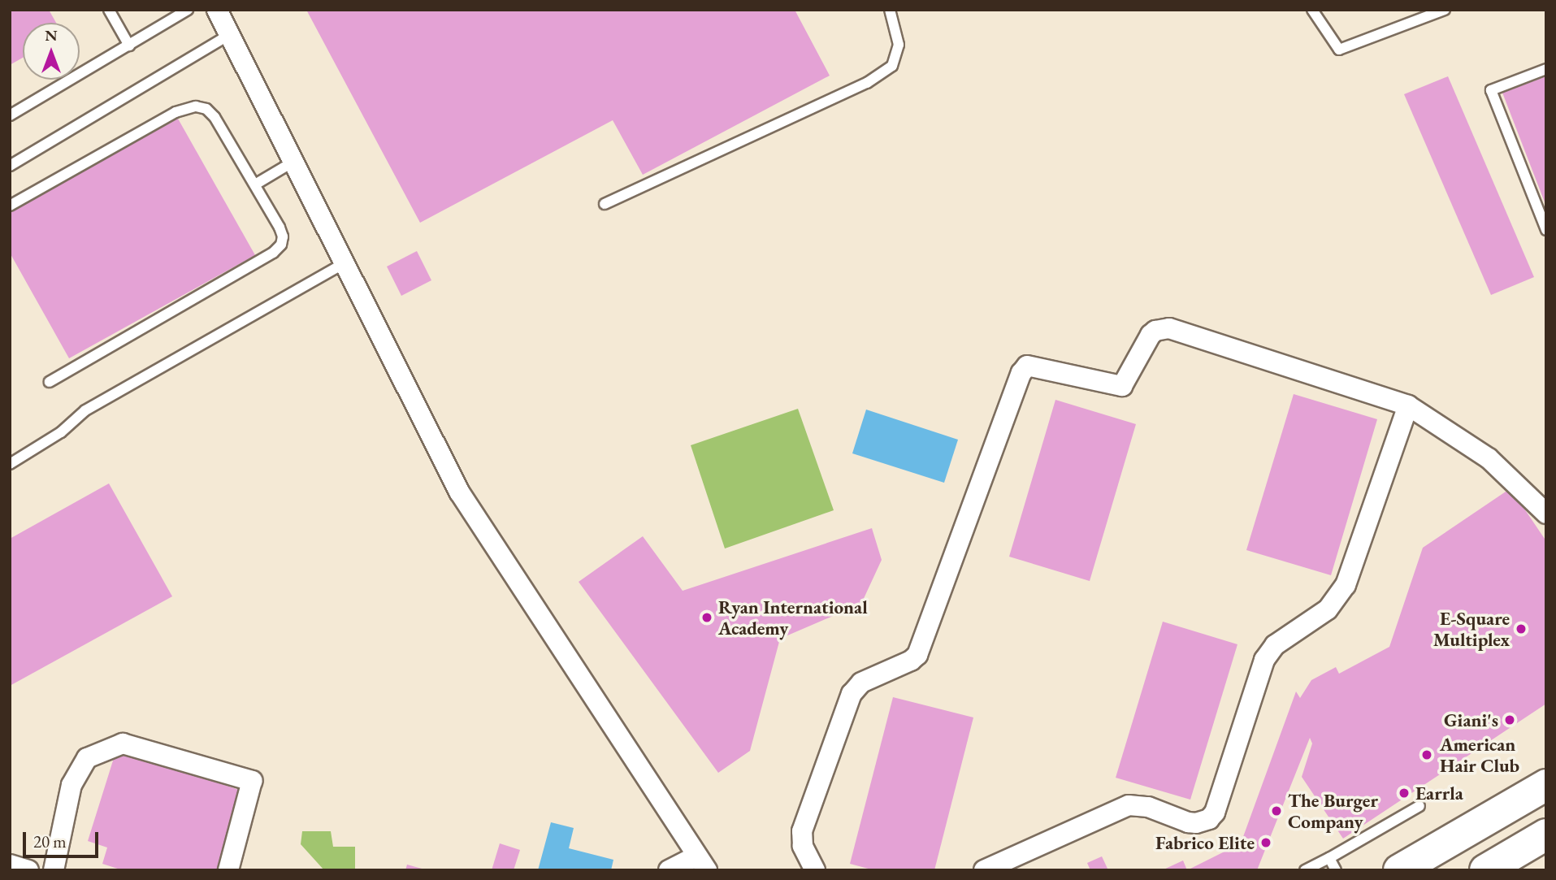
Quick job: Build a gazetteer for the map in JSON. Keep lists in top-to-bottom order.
{
  "places": [
    "Ryan International Academy",
    "E-Square Multiplex",
    "Giani's",
    "American Hair Club",
    "Earrla",
    "The Burger Company",
    "Fabrico Elite"
  ],
  "scale_bar": "20 m",
  "north": "top"
}
